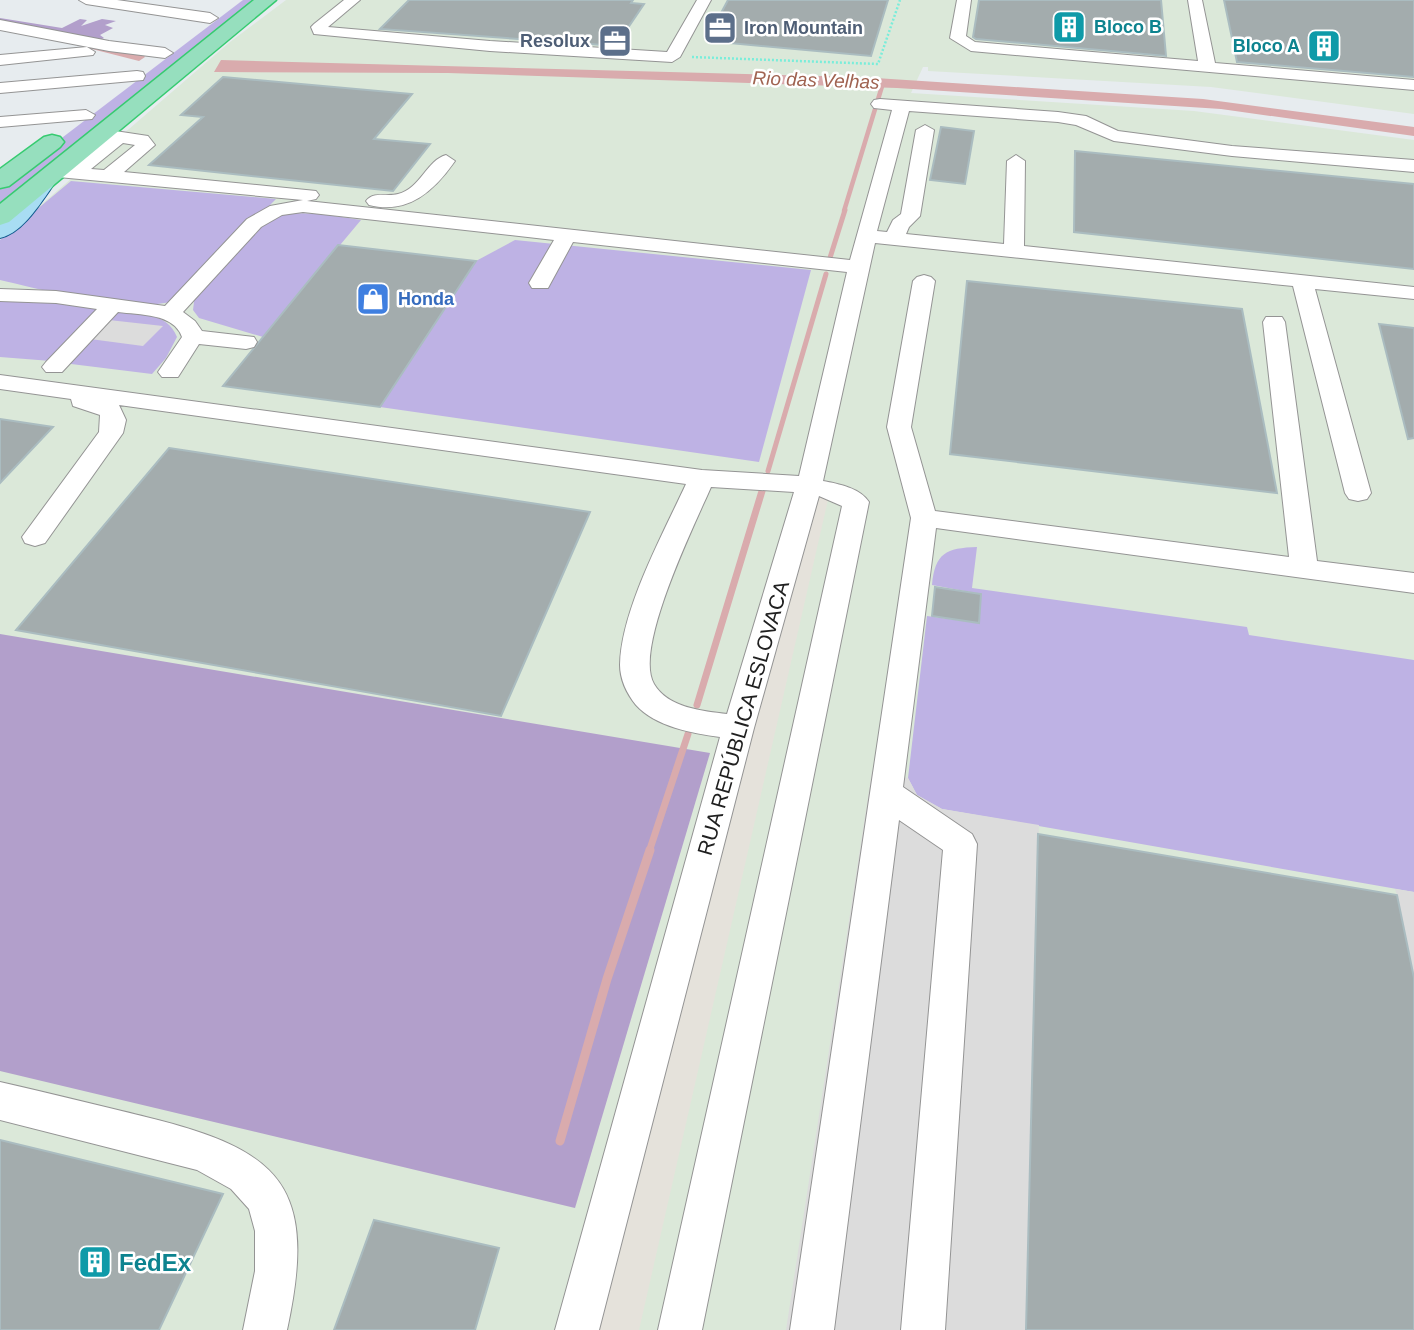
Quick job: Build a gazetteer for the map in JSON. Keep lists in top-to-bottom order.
{
  "streets": {
    "street": ["RUA REPÚBLICA ESLOVACA"]
  },
  "water": ["Rio das Velhas"],
  "places": {
    "building": ["Bloco B", "Bloco A", "FedEx"],
    "office": ["Iron Mountain", "Resolux"],
    "shop": ["Honda"]
  }
}
